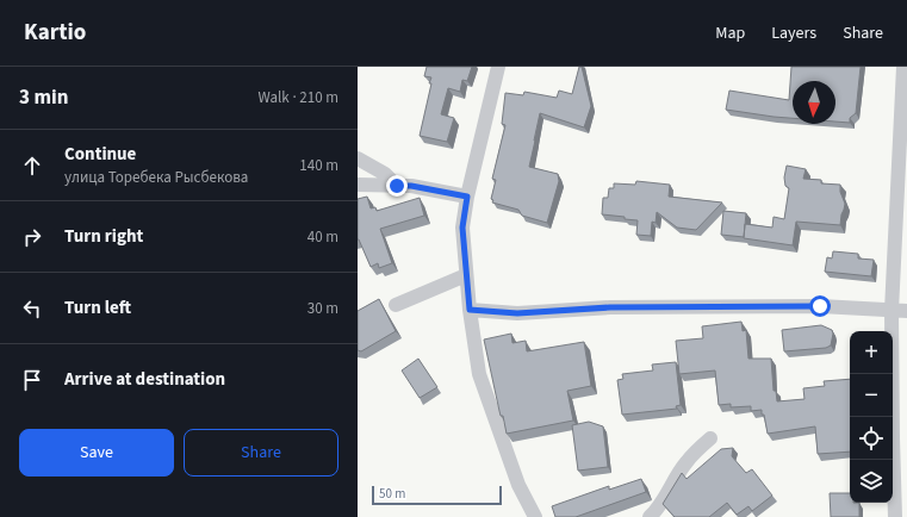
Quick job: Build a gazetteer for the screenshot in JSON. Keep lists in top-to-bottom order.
{
  "scale_bar": "50 m",
  "north": "bottom",
  "page": {
    "header": "Kartio",
    "nav": ["Map", "Layers", "Share"],
    "heading": ["3 min", "Walk · 210 m"],
    "list": [
      ["Continue", "улица Торебека Рысбекова", "140 m"],
      ["Turn right", "40 m"],
      ["Turn left", "30 m"],
      "Arrive at destination"
    ],
    "map_buttons": ["+", "−"],
    "buttons": ["Save", "Share"],
    "scale": "50 m"
  }
}
